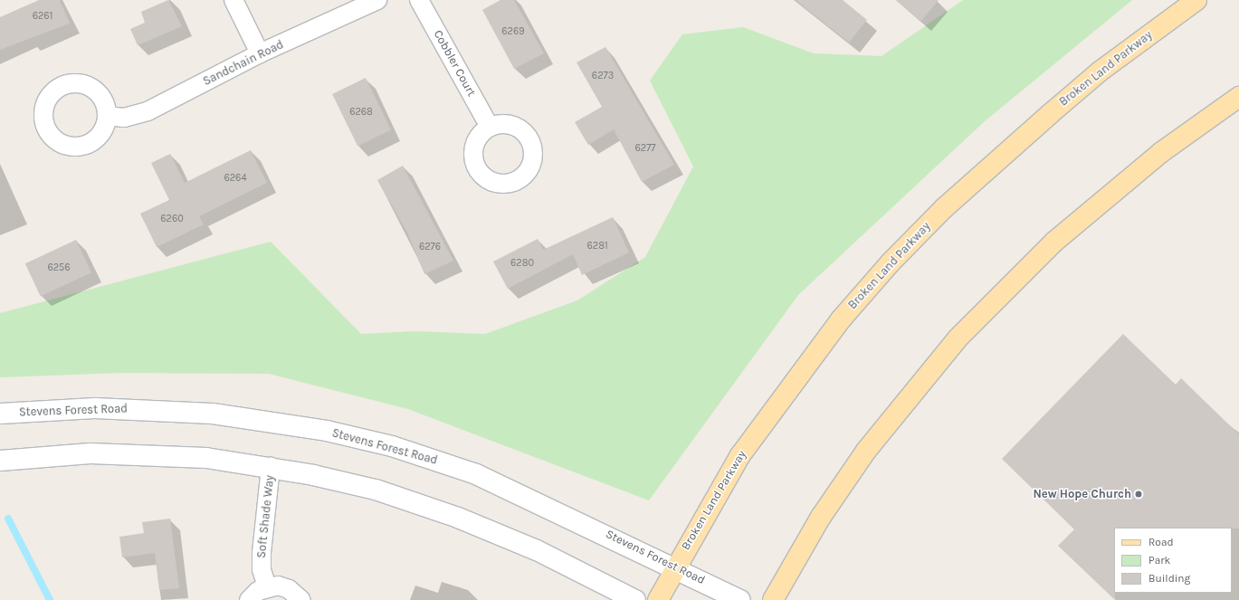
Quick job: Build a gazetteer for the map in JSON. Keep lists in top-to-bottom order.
{
  "streets": {
    "main road": ["Broken Land Parkway"],
    "street": [
      "Sandchain Road",
      "Cobbler Court",
      "Stevens Forest Road",
      "Soft Shade Way"
    ]
  },
  "crossings": [
    ["Broken Land Parkway", "Stevens Forest Road"]
  ],
  "places": ["New Hope Church"],
  "house_numbers": [
    "6261",
    "6269",
    "6273",
    "6268",
    "6277",
    "6264",
    "6260",
    "6281",
    "6276",
    "6280",
    "6256"
  ],
  "legend": ["Road", "Park", "Building"]
}
